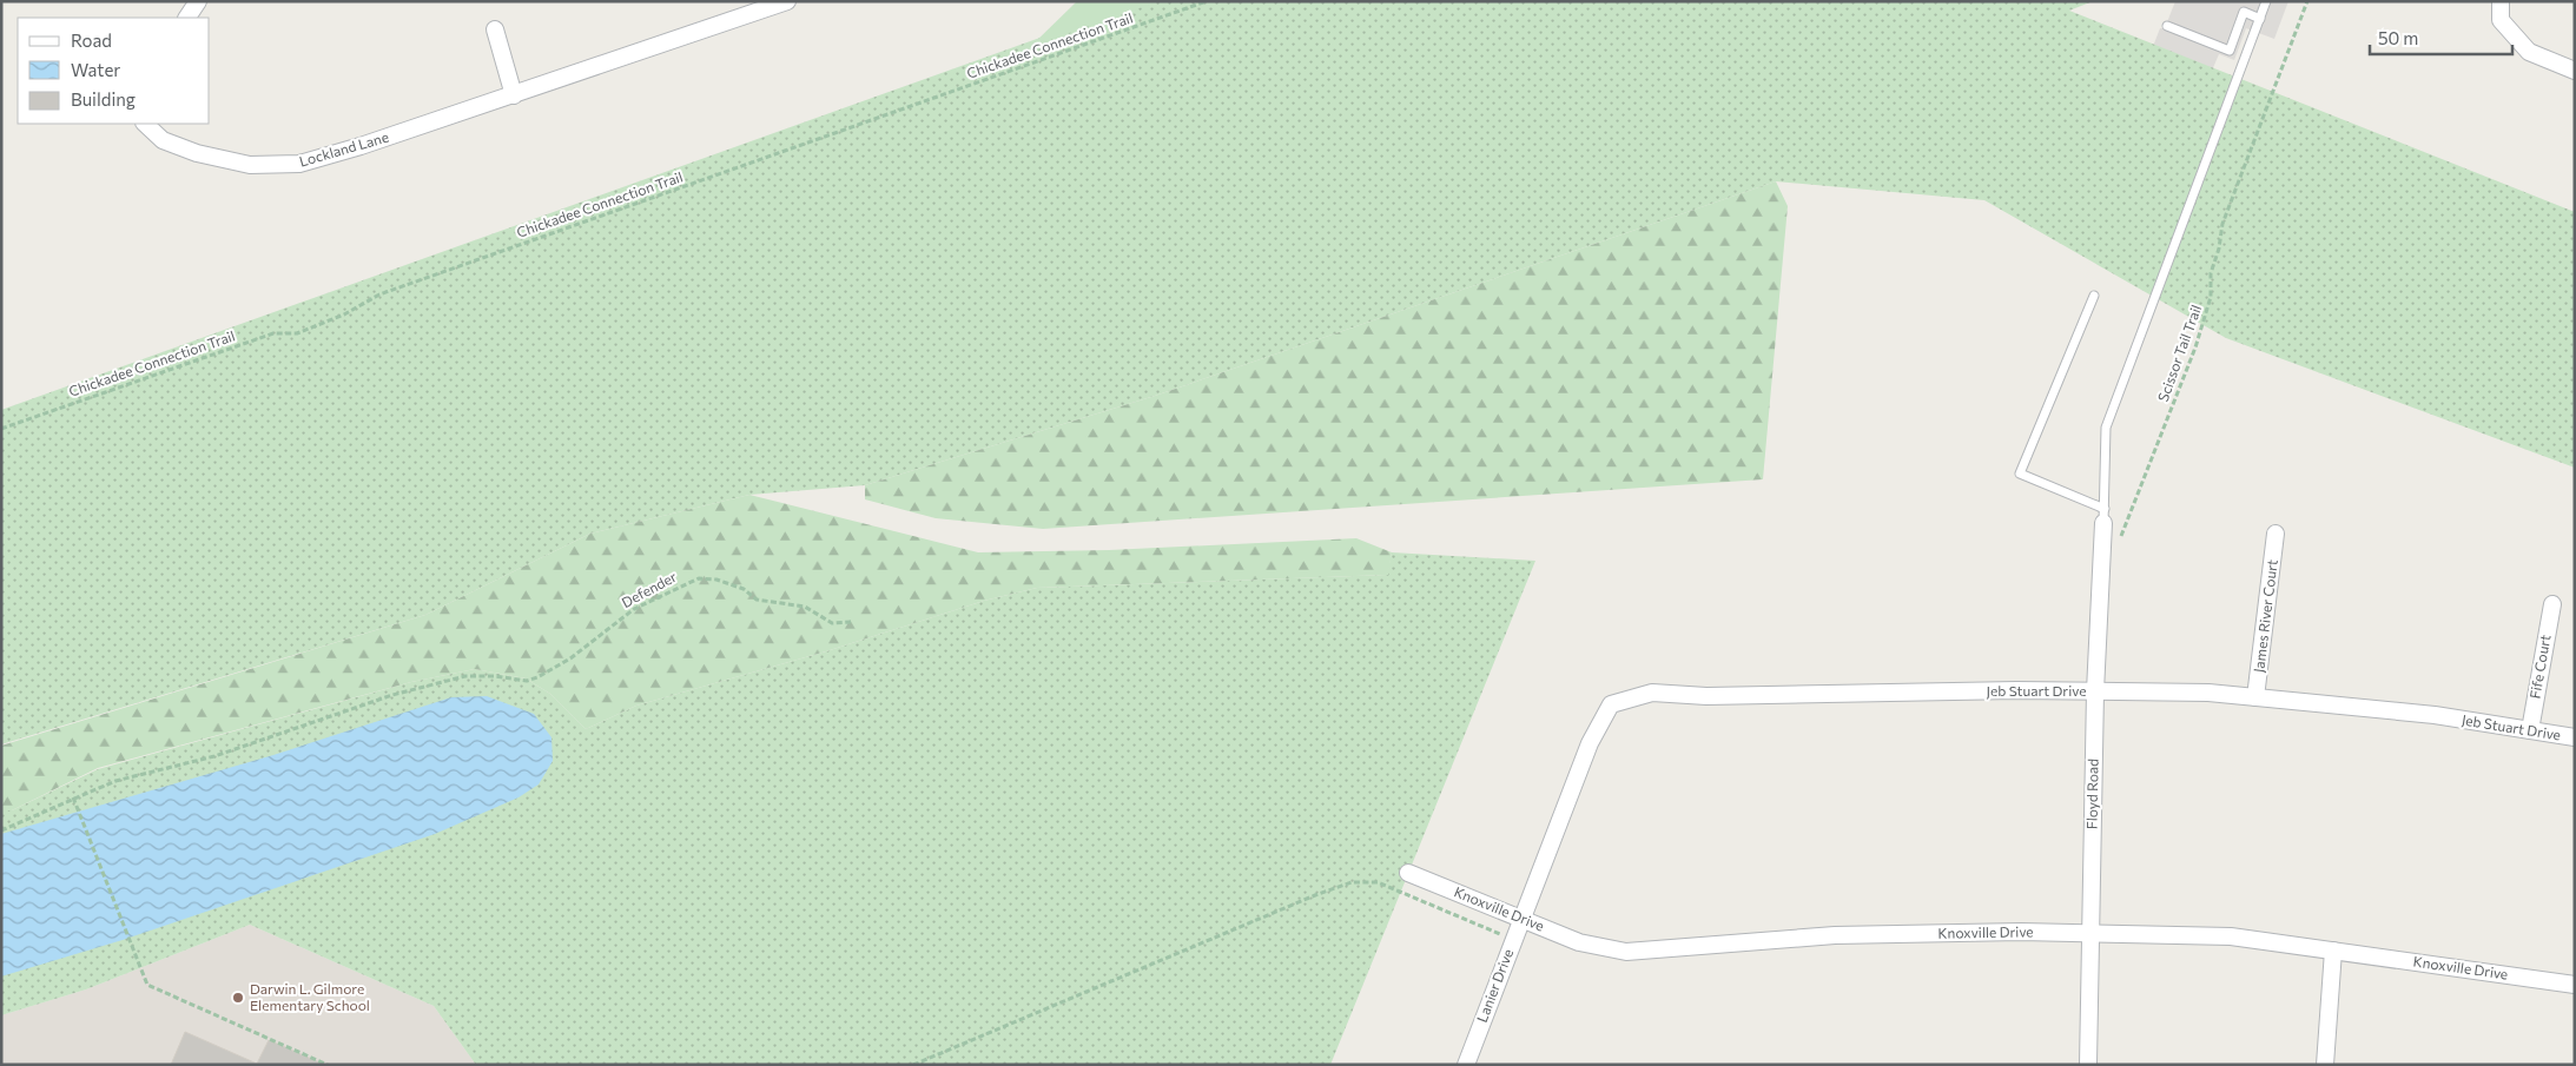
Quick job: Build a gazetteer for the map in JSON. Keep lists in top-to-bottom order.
{
  "streets": {
    "street": [
      "Lockland Lane",
      "James River Court",
      "Fife Court",
      "Jeb Stuart Drive",
      "Floyd Road",
      "Knoxville Drive",
      "Lanier Drive"
    ],
    "path": ["Chickadee Connection Trail", "Scissor Tail Trail", "Defender"]
  },
  "crossings": [
    ["James River Court", "Jeb Stuart Drive"],
    ["Fife Court", "Jeb Stuart Drive"],
    ["Jeb Stuart Drive", "Floyd Road"],
    ["Jeb Stuart Drive", "Lanier Drive"],
    ["Floyd Road", "Knoxville Drive"],
    ["Knoxville Drive", "Lanier Drive"]
  ],
  "places": ["Darwin L. Gilmore Elementary School"],
  "legend": ["Road", "Water", "Building"],
  "scale_bar": "50 m"
}
